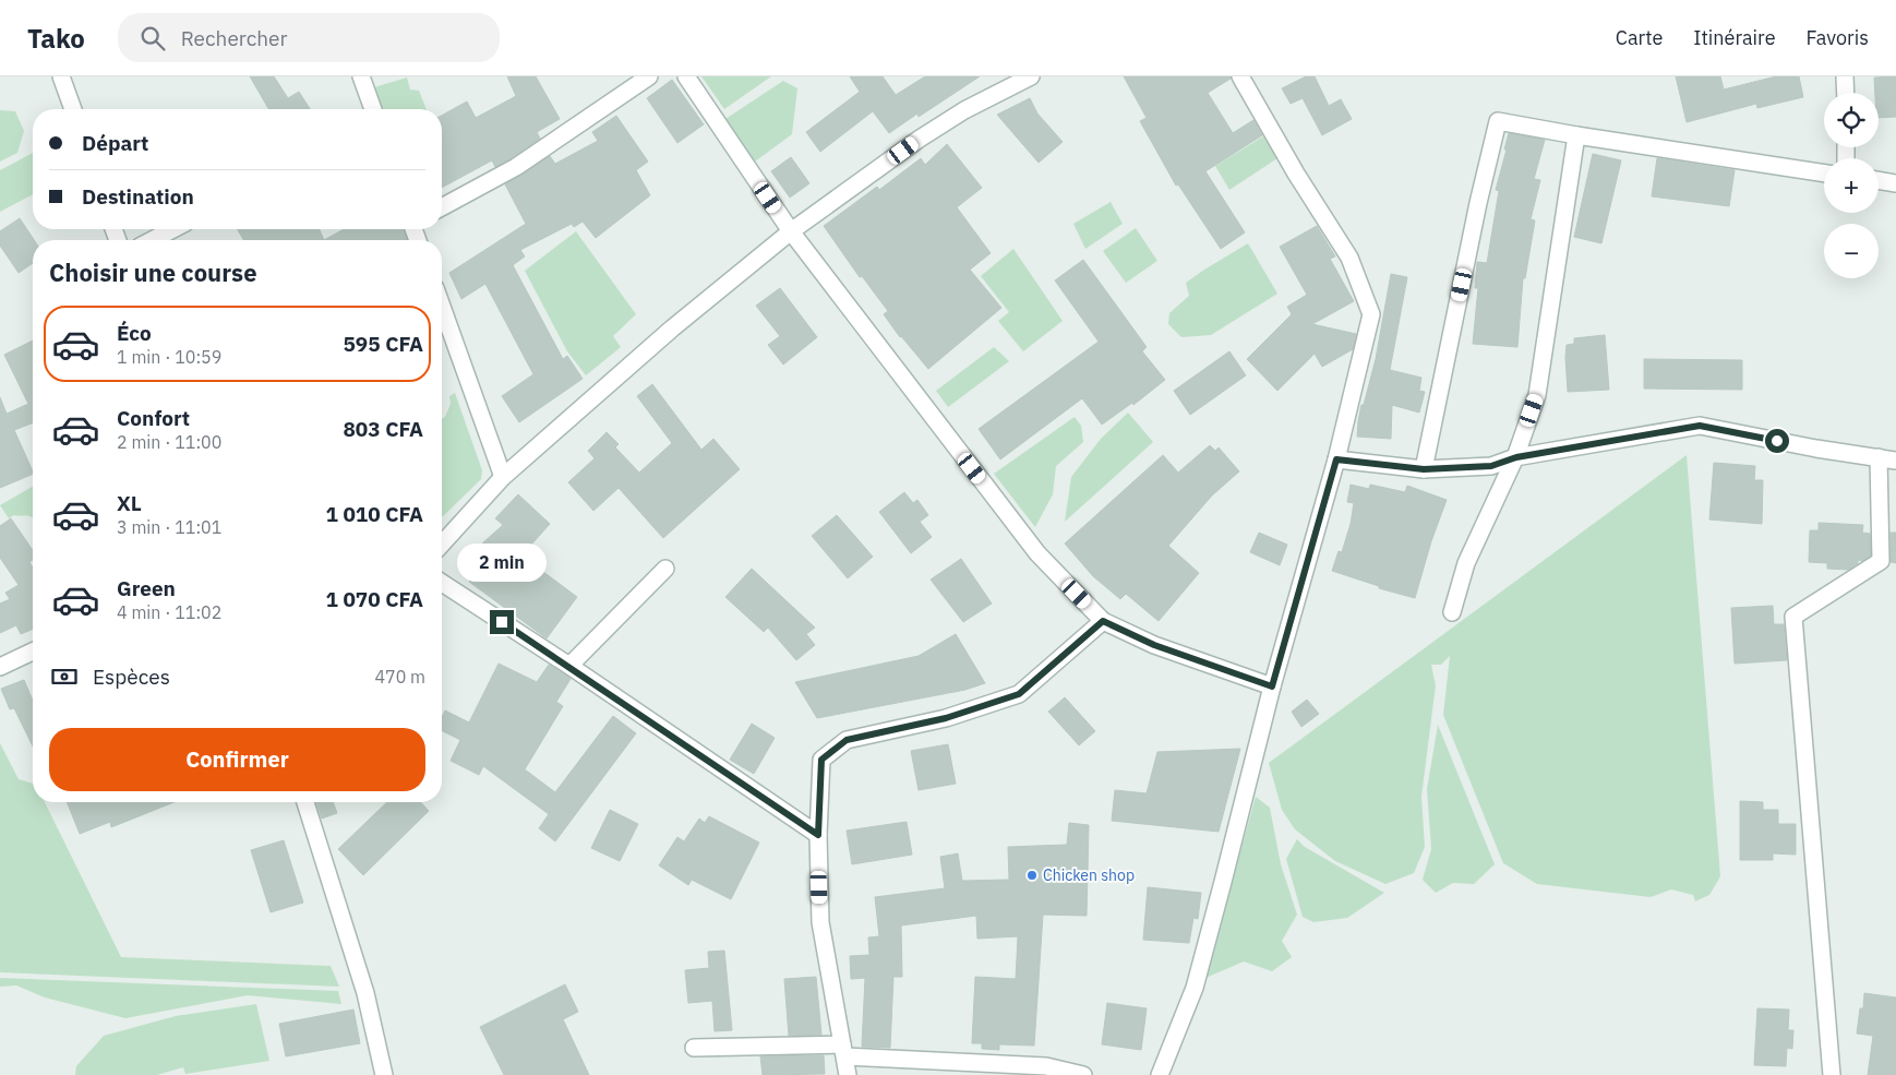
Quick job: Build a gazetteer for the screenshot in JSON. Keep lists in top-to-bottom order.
{
  "places": ["Chicken shop"],
  "page": {
    "header": "Tako",
    "search": "Rechercher",
    "nav": ["Carte", "Itinéraire", "Favoris"],
    "map_buttons": ["+", "−"],
    "banner": ["Départ", "Destination"],
    "heading": "Choisir une course",
    "list": [
      {
        "name": "Éco",
        "note": "1 min · 10:59",
        "value": "595 CFA"
      },
      {
        "name": "Confort",
        "note": "2 min · 11:00",
        "value": "803 CFA"
      },
      {
        "name": "XL",
        "note": "3 min · 11:01",
        "value": "1 010 CFA"
      },
      {
        "name": "Green",
        "note": "4 min · 11:02",
        "value": "1 070 CFA"
      }
    ],
    "bubble": "2 min",
    "pay": ["Espèces", "470 m"],
    "buttons": "Confirmer"
  }
}
